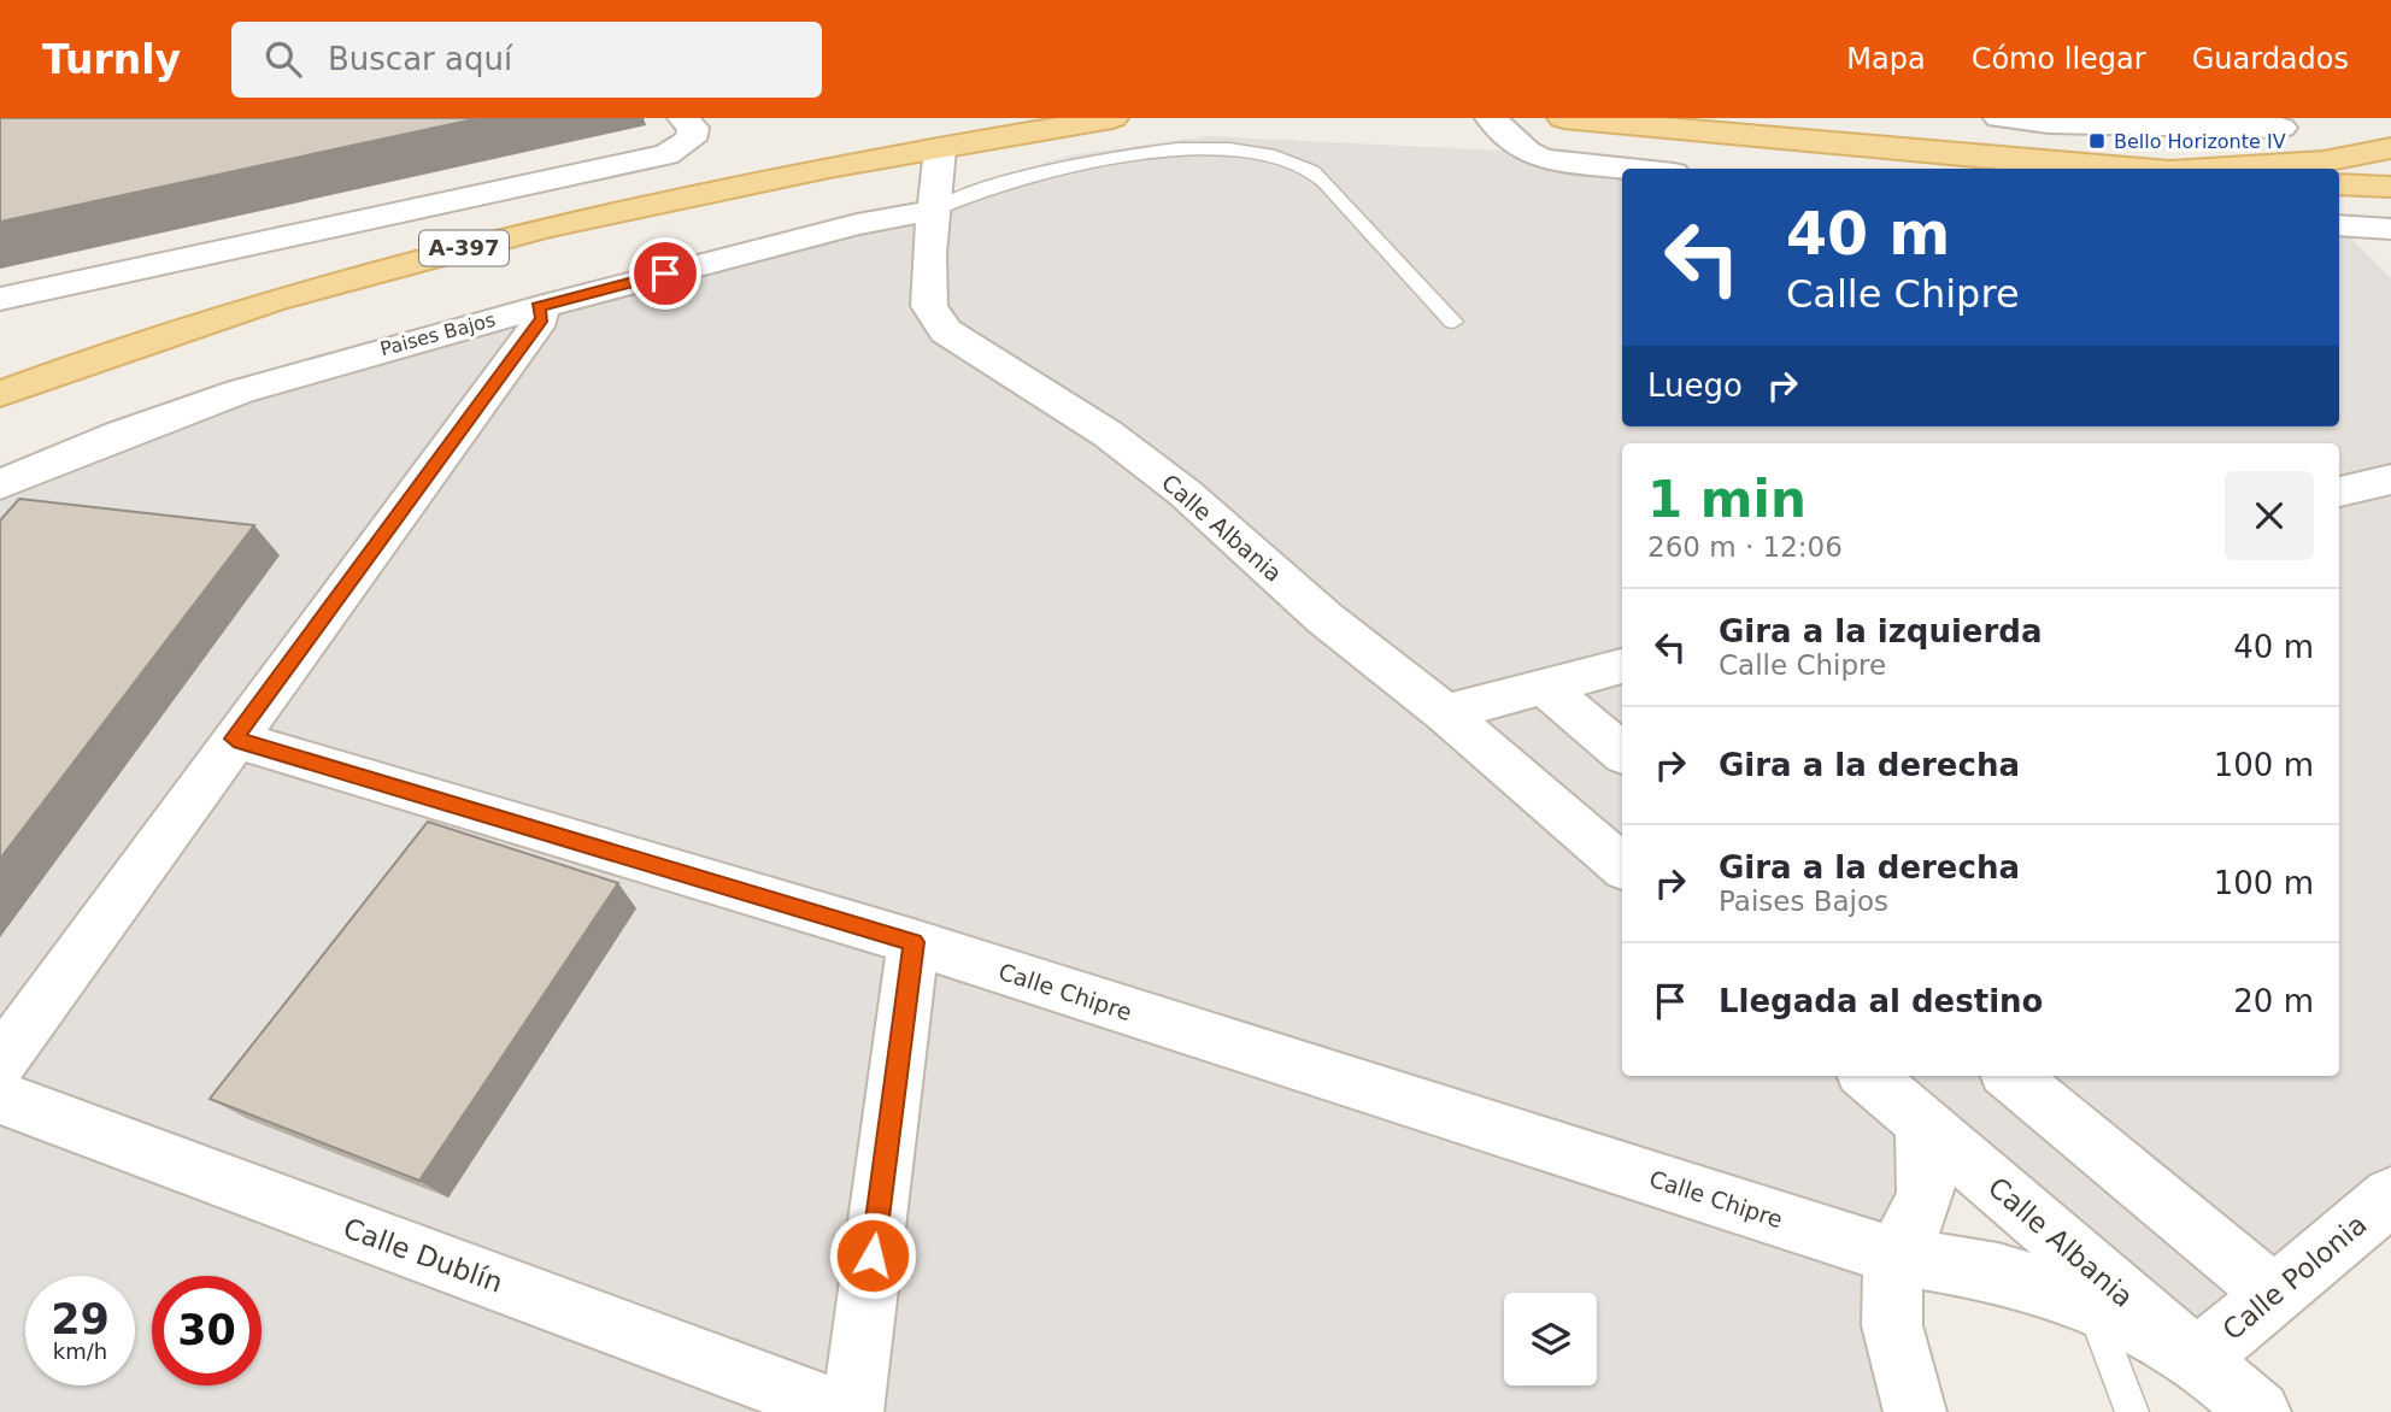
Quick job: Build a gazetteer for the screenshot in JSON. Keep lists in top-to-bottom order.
{
  "streets": {
    "main road": ["A-397"],
    "street": [
      "Paises Bajos",
      "Calle Albania",
      "Calle Chipre",
      "Calle Dublín",
      "Calle Polonia"
    ]
  },
  "crossings": [
    ["A-397", "Calle Albania"],
    ["Paises Bajos", "Calle Albania"],
    ["Calle Albania", "Calle Chipre"],
    ["Calle Albania", "Calle Polonia"],
    ["Calle Chipre", "Calle Polonia"]
  ],
  "places": {
    "transit": ["Bello Horizonte IV"]
  },
  "page": {
    "header": "Turnly",
    "search": "Buscar aquí",
    "nav": ["Mapa", "Cómo llegar", "Guardados"],
    "turn": ["40 m", "Calle Chipre"],
    "then": "Luego",
    "heading": ["1 min", "260 m · 12:06"],
    "list": [
      {
        "name": "Gira a la izquierda",
        "note": "Calle Chipre",
        "value": "40 m"
      },
      {
        "name": "Gira a la derecha",
        "value": "100 m"
      },
      {
        "name": "Gira a la derecha",
        "note": "Paises Bajos",
        "value": "100 m"
      },
      {
        "name": "Llegada al destino",
        "value": "20 m"
      }
    ],
    "speed": "29 km/h",
    "limit": "30"
  }
}
